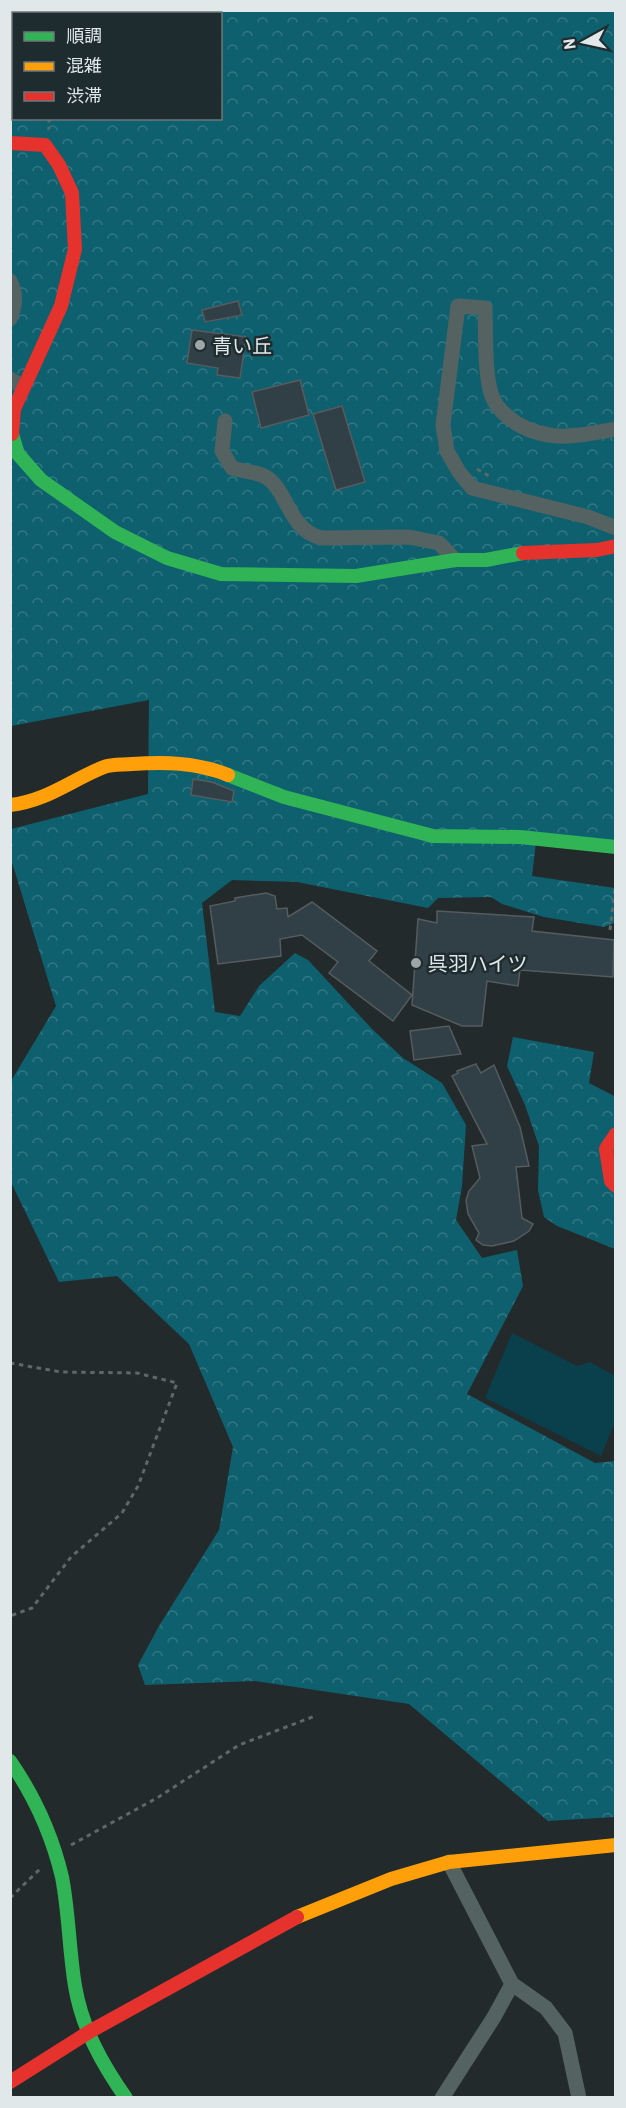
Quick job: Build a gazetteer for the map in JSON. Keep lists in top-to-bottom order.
{
  "places": ["青い丘", "呉羽ハイツ"],
  "legend": ["順調", "混雑", "渋滞"],
  "north": "left"
}
